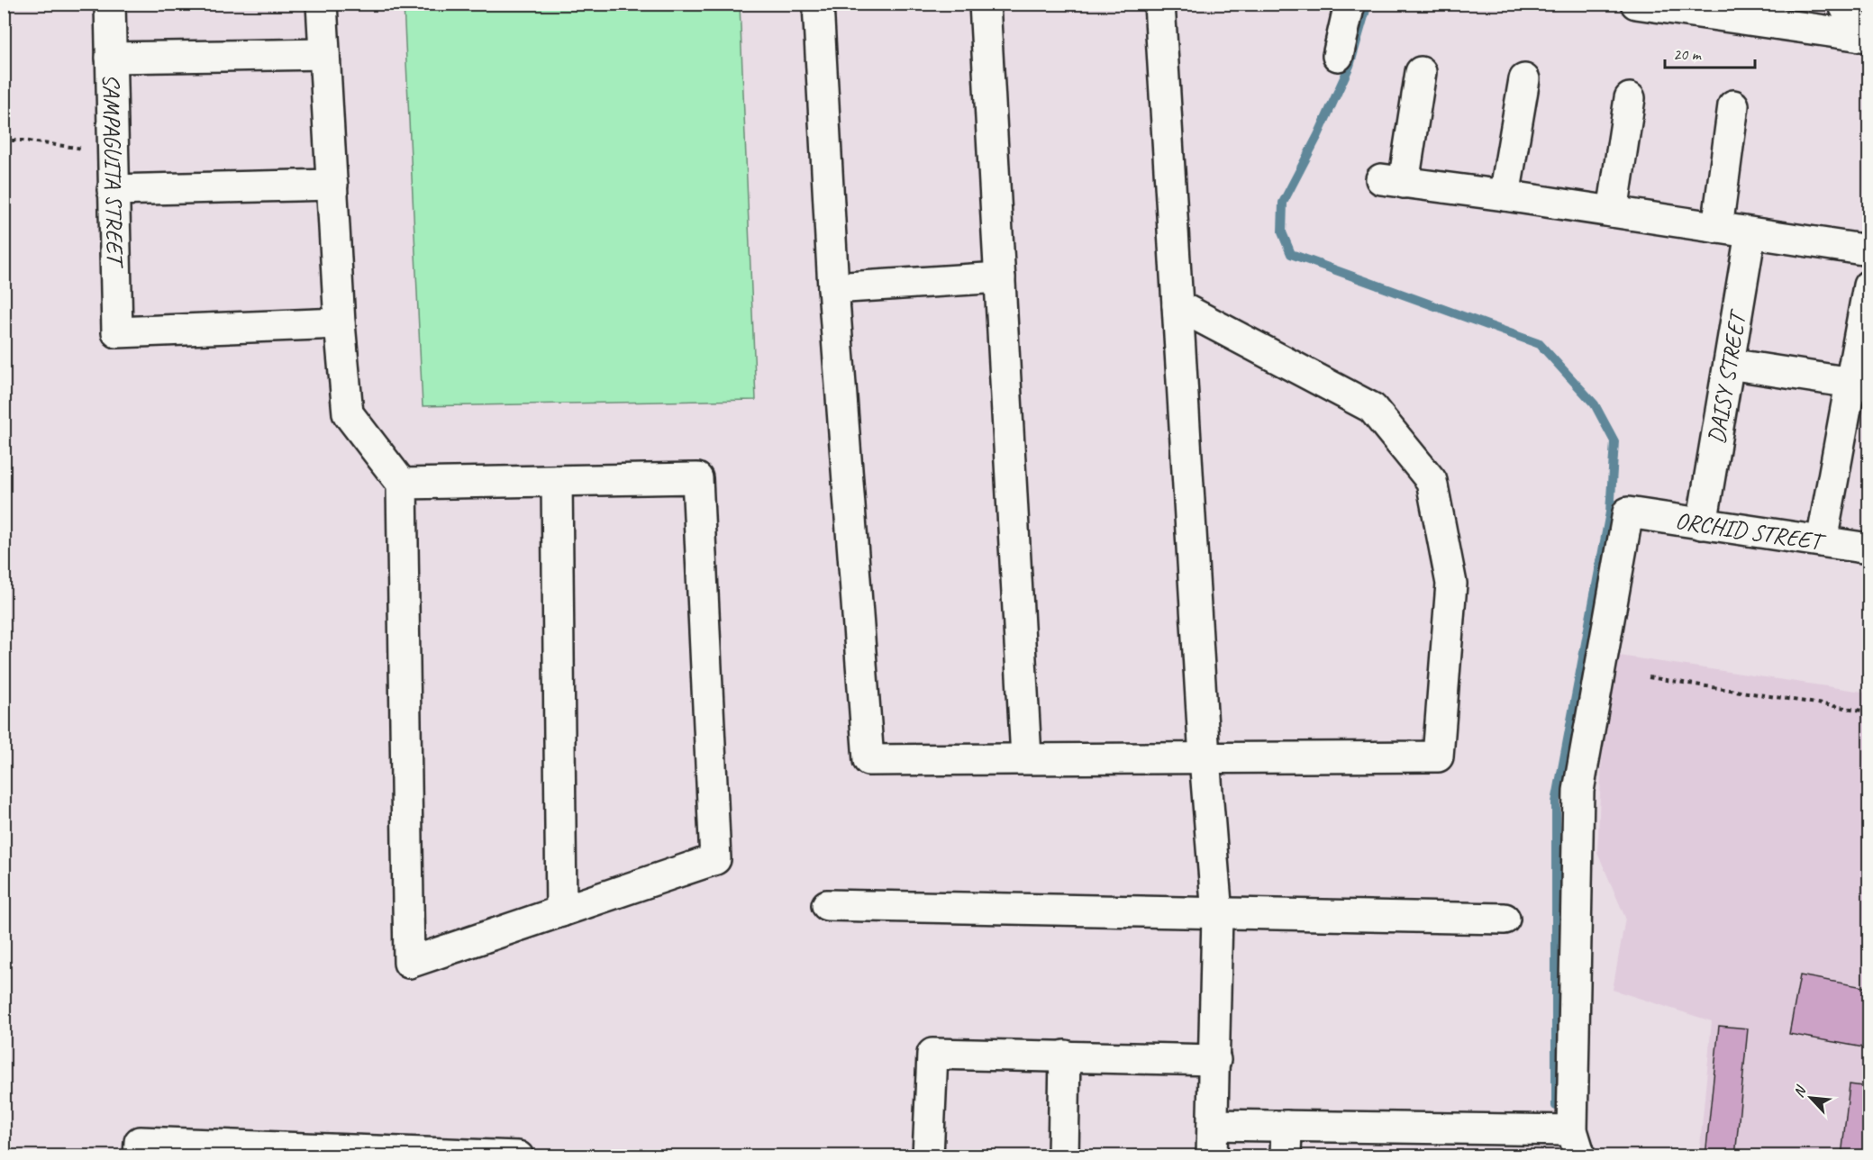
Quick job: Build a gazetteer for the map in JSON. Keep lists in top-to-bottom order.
{
  "streets": {
    "street": ["SAMPAGUITA STREET", "DAISY STREET", "ORCHID STREET"]
  },
  "crossings": [
    ["DAISY STREET", "ORCHID STREET"]
  ],
  "scale_bar": "20 m",
  "north": "top left"
}
